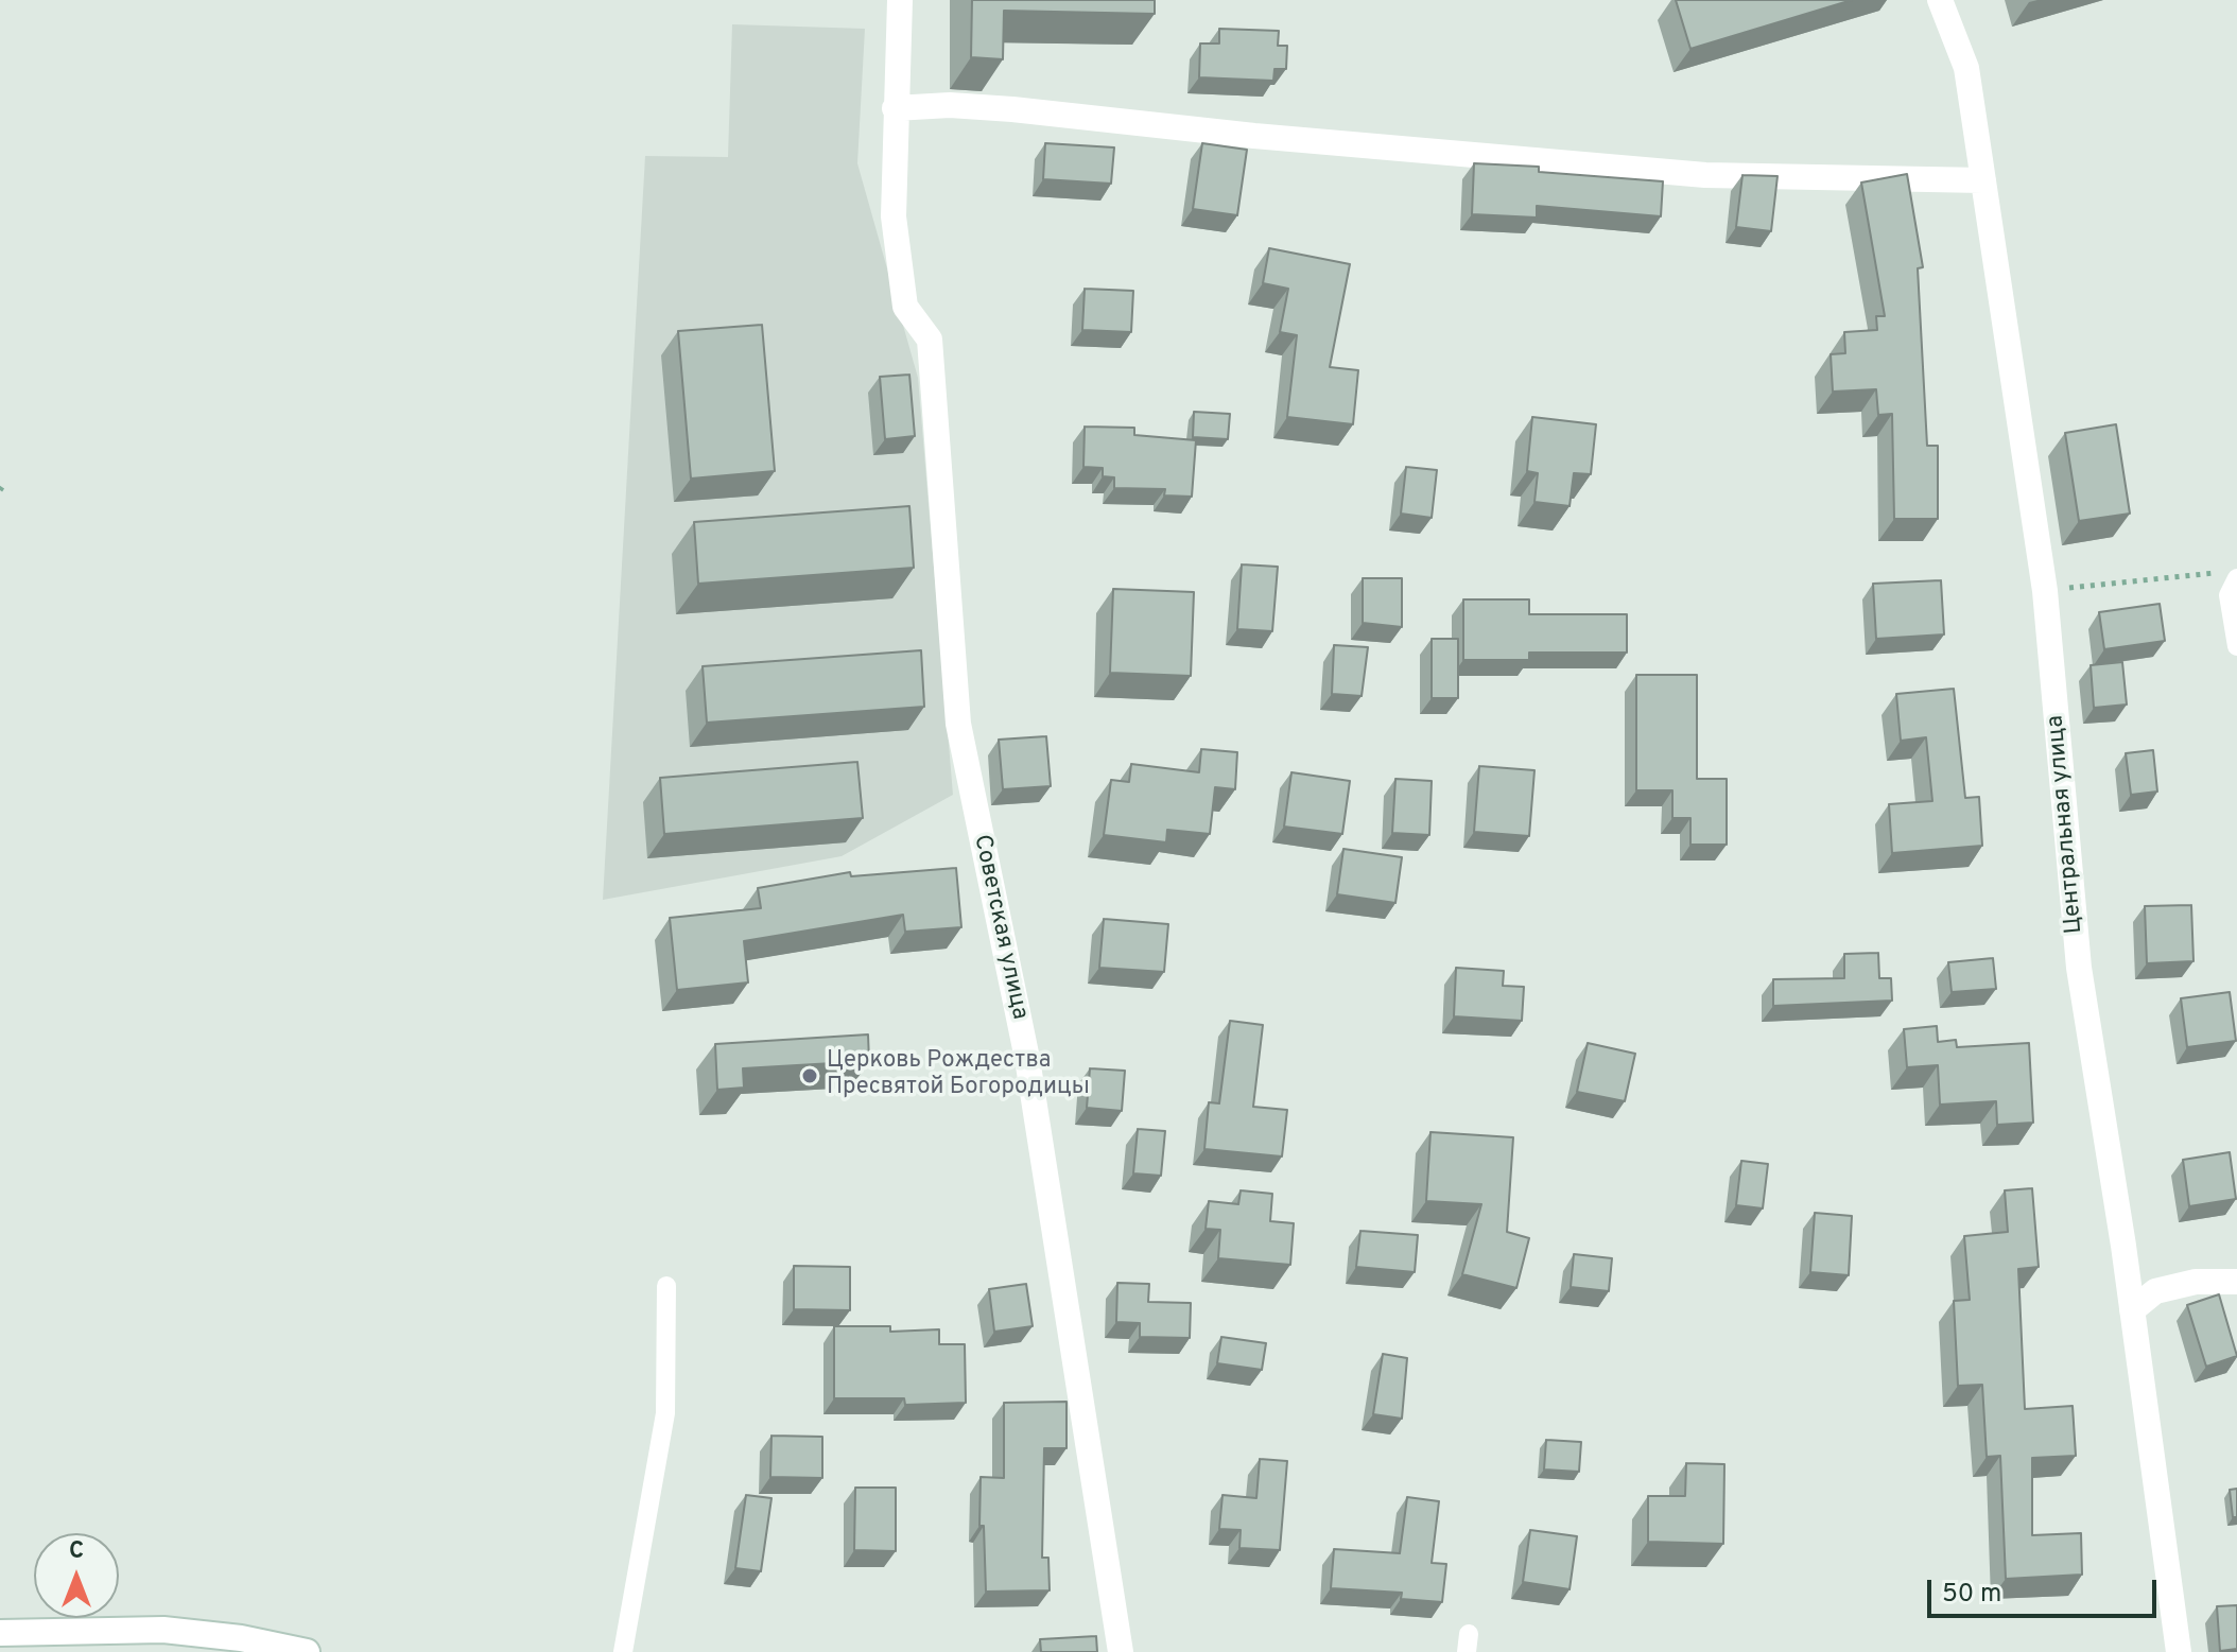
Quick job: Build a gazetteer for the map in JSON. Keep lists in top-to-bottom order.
{
  "streets": {
    "street": ["Центральная улица", "Советская улица"]
  },
  "places": ["Церковь Рождества Пресвятой Богородицы"],
  "scale_bar": "50 m",
  "north": "top"
}
